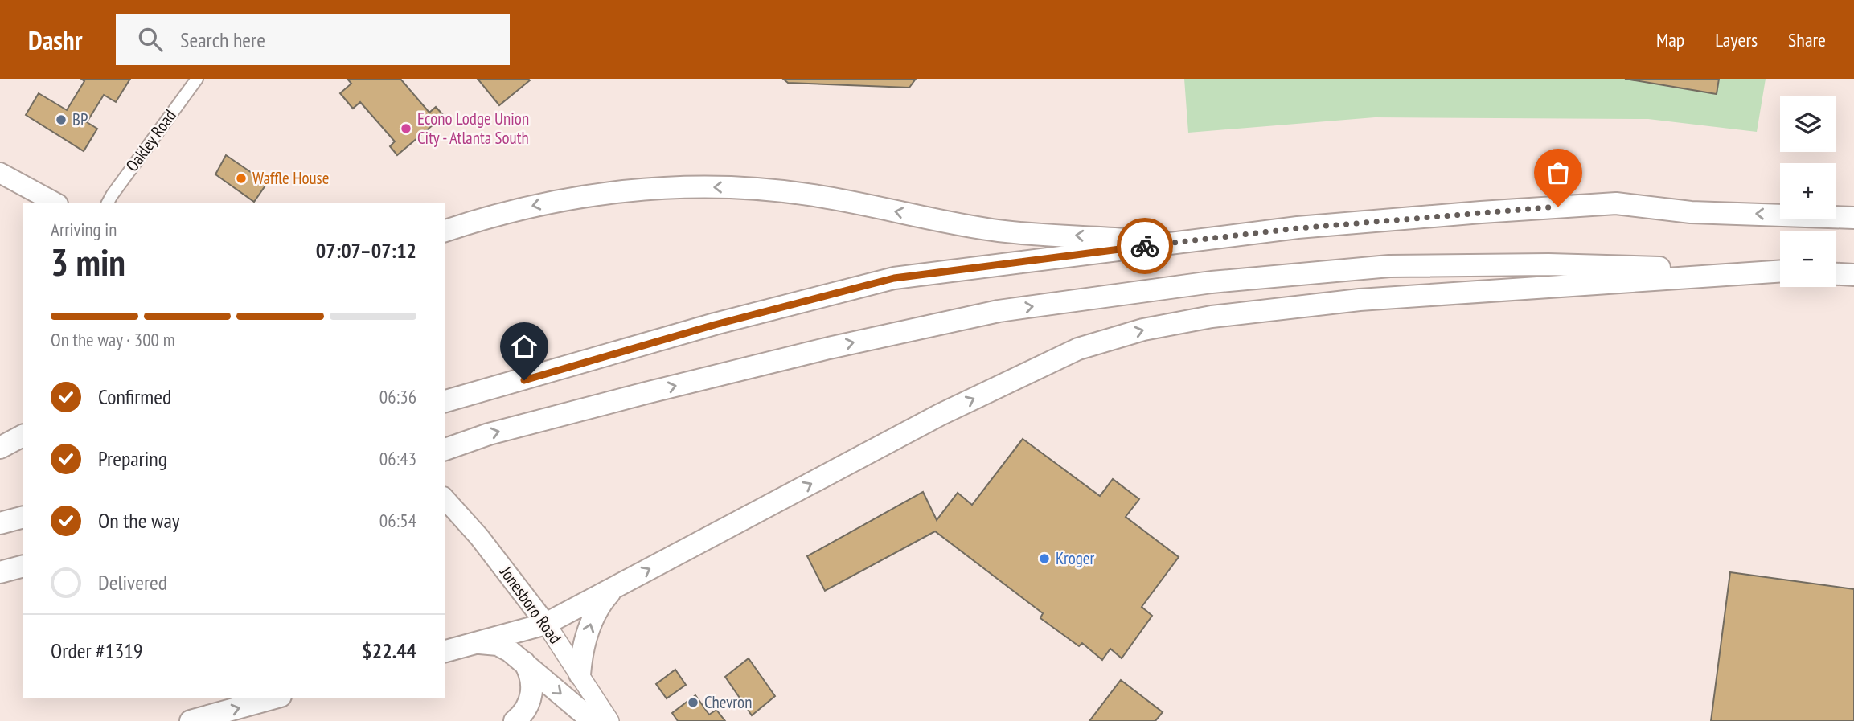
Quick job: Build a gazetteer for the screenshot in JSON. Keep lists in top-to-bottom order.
{
  "streets": {
    "highway": ["Jonesboro Road"],
    "street": ["Oakley Road"]
  },
  "places": [
    "BP",
    "Econo Lodge Union City - Atlanta South",
    "Waffle House",
    "Kroger",
    "Chevron"
  ],
  "page": {
    "header": "Dashr",
    "search": "Search here",
    "nav": ["Map", "Layers", "Share"],
    "map_buttons": ["+", "−"],
    "heading": ["3 min", "Arriving in", "07:07–07:12"],
    "panel": ["Order #1319", "$22.44"],
    "bar": "On the way · 300 m",
    "list": [
      ["Confirmed", "06:36"],
      ["Preparing", "06:43"],
      ["On the way", "06:54"],
      "Delivered"
    ]
  }
}
